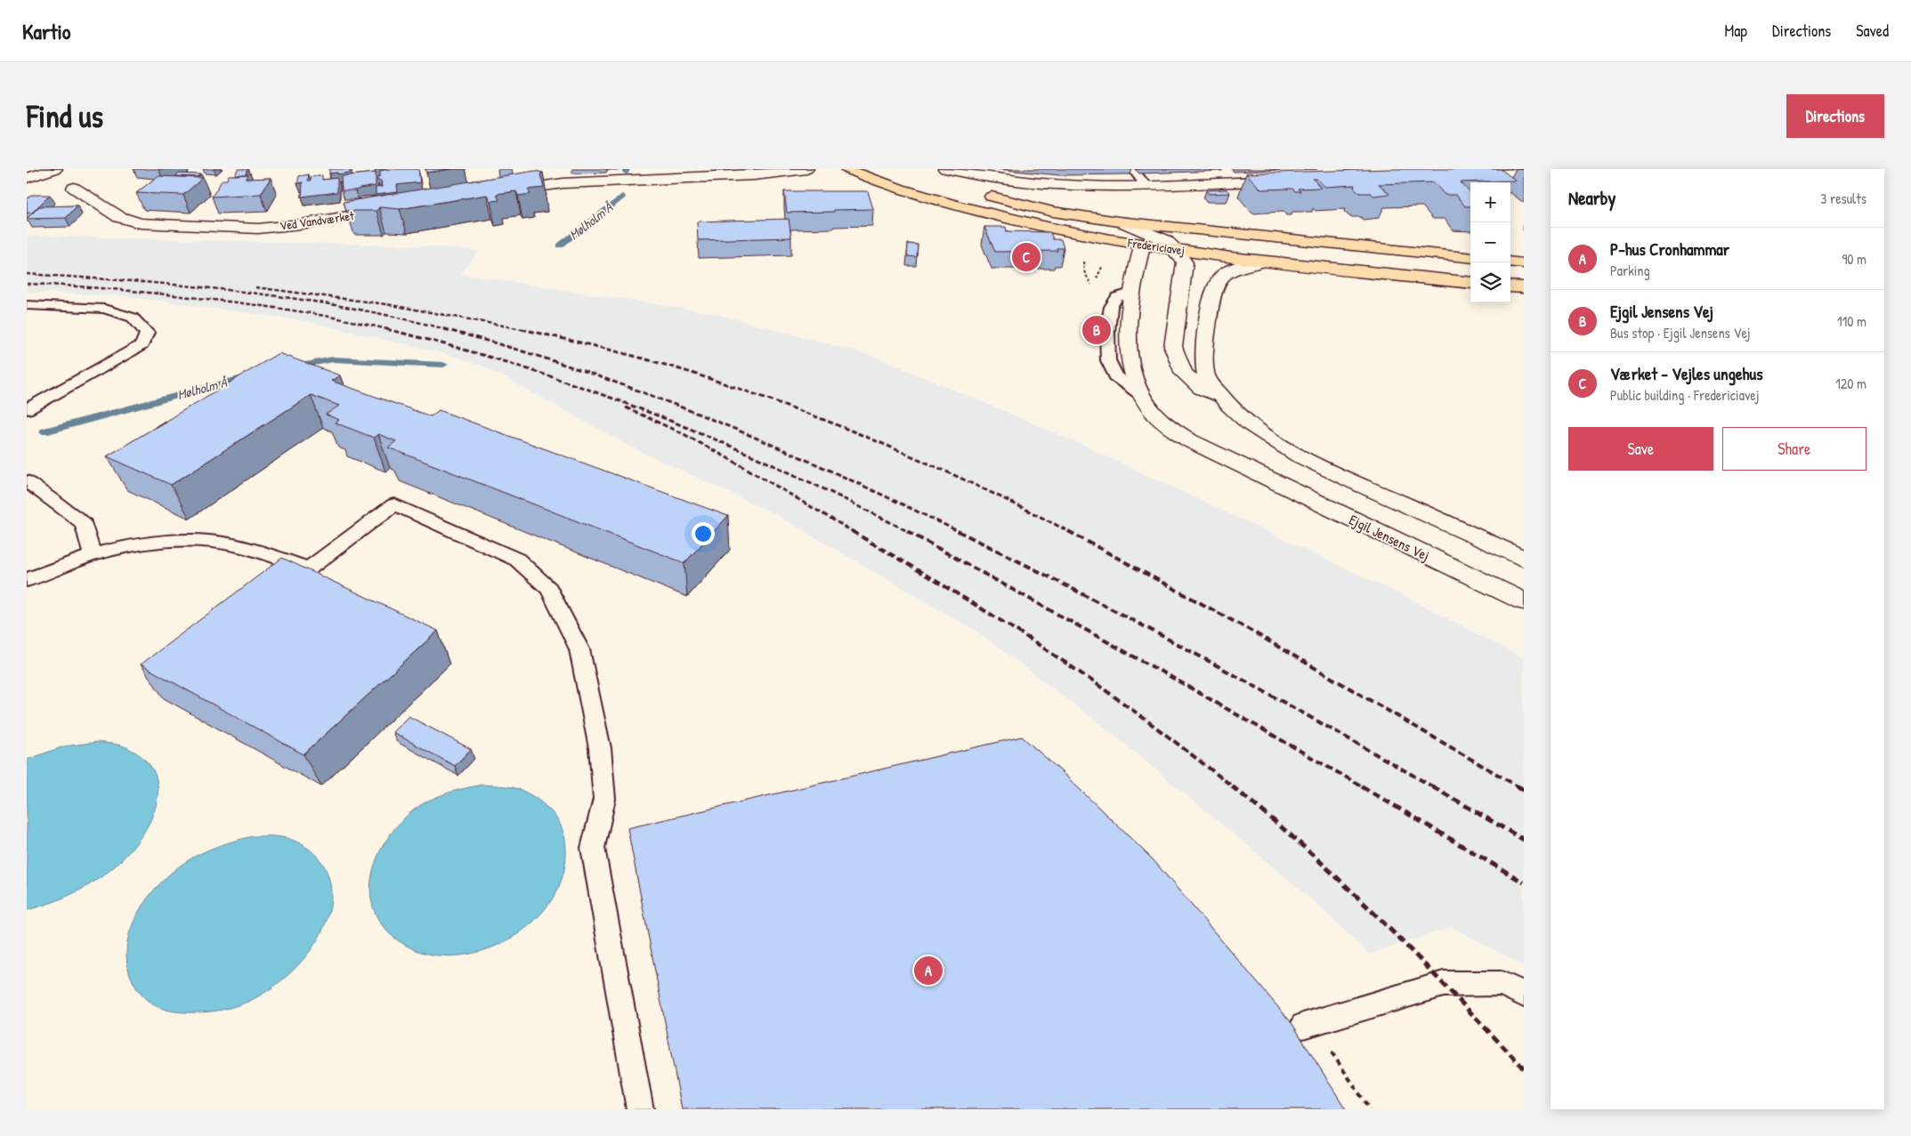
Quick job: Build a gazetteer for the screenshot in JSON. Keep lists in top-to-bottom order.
{
  "streets": {
    "main road": ["Ved Vandværket", "Fredericiavej", "Ejgil Jensens Vej"]
  },
  "crossings": [
    ["Fredericiavej", "Ejgil Jensens Vej"]
  ],
  "water": ["Mølholm Å"],
  "page": {
    "header": "Kartio",
    "nav": ["Map", "Directions", "Saved"],
    "buttons": [
      "Directions",
      ["Save", "Share"]
    ],
    "title": "Find us",
    "heading": ["Nearby", "3 results"],
    "map_buttons": ["+", "−"],
    "list": [
      {
        "mark": "A",
        "name": "P-hus Cronhammar",
        "note": "Parking",
        "value": "90 m"
      },
      {
        "mark": "B",
        "name": "Ejgil Jensens Vej",
        "note": "Bus stop · Ejgil Jensens Vej",
        "value": "110 m"
      },
      {
        "mark": "C",
        "name": "Værket - Vejles ungehus",
        "note": "Public building · Fredericiavej",
        "value": "120 m"
      }
    ],
    "pins": ["C", "B", "A"]
  }
}
